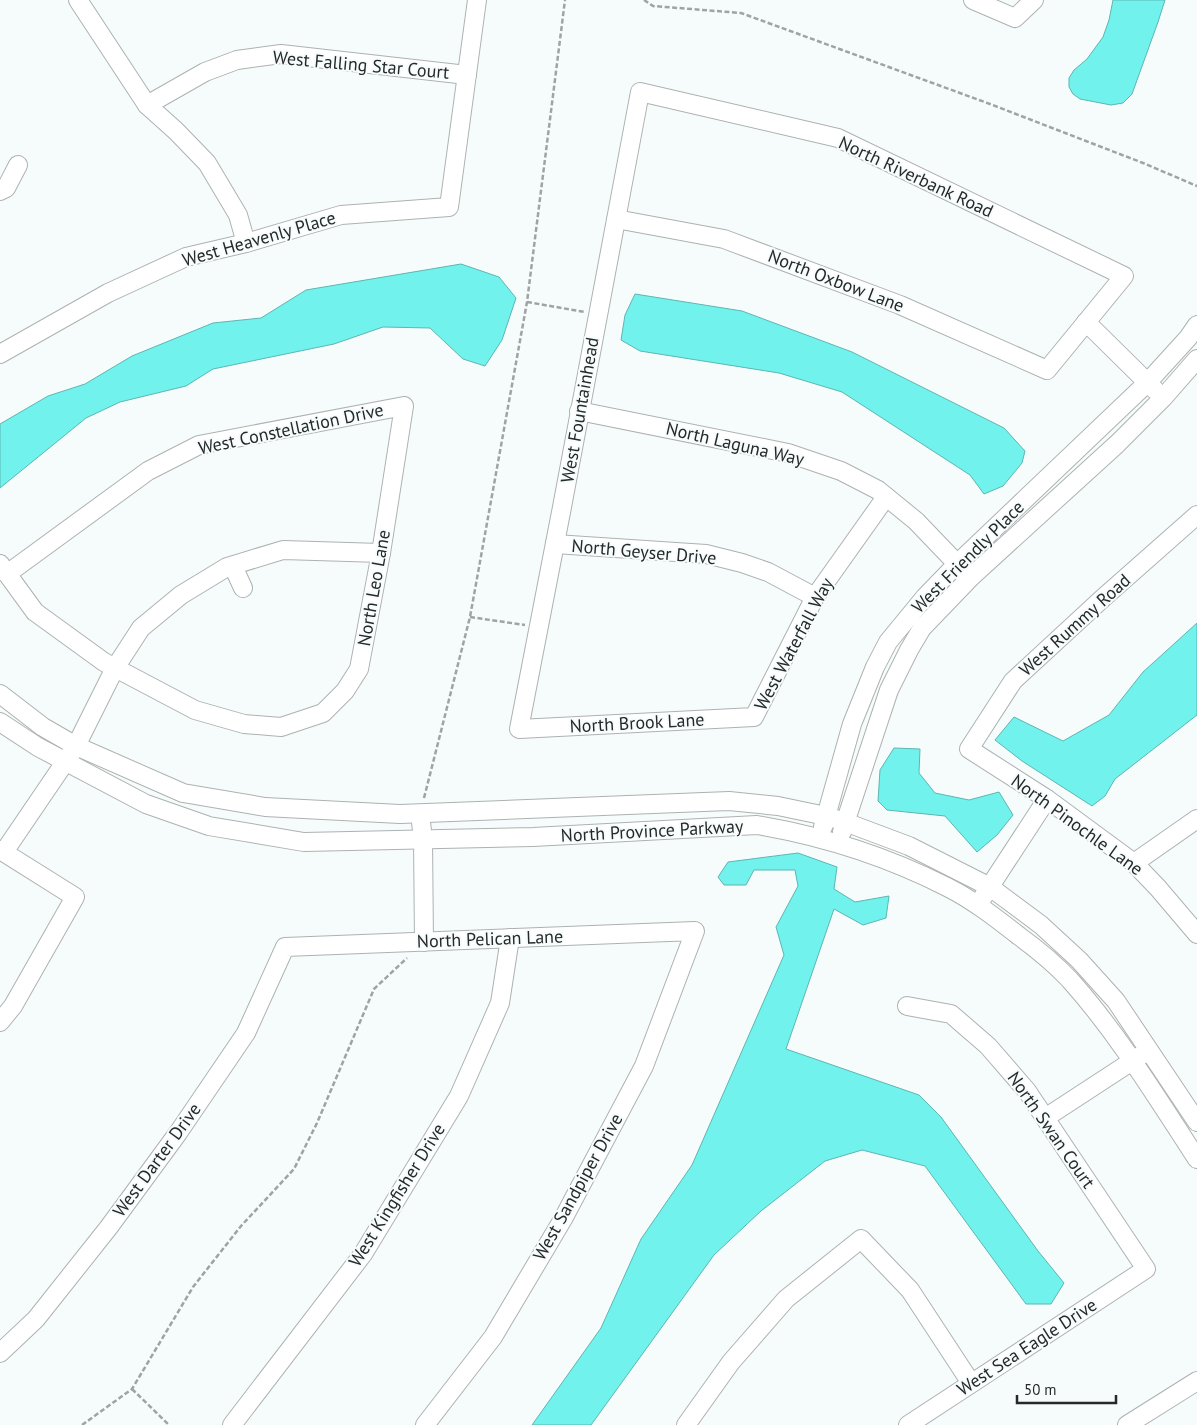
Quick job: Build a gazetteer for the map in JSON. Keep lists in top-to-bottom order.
{
  "streets": {
    "street": [
      "West Falling Star Court",
      "North Riverbank Road",
      "West Heavenly Place",
      "North Oxbow Lane",
      "West Fountainhead",
      "West Constellation Drive",
      "North Laguna Way",
      "North Geyser Drive",
      "West Friendly Place",
      "North Leo Lane",
      "West Rummy Road",
      "West Waterfall Way",
      "North Brook Lane",
      "North Pinochle Lane",
      "North Province Parkway",
      "North Pelican Lane",
      "North Swan Court",
      "West Darter Drive",
      "West Sandpiper Drive",
      "West Kingfisher Drive",
      "West Sea Eagle Drive"
    ]
  },
  "crossings": [
    ["West Falling Star Court", "West Heavenly Place"],
    ["North Riverbank Road", "North Oxbow Lane"],
    ["North Riverbank Road", "West Fountainhead"],
    ["North Oxbow Lane", "West Fountainhead"],
    ["West Fountainhead", "North Laguna Way"],
    ["West Fountainhead", "North Geyser Drive"],
    ["West Fountainhead", "North Brook Lane"],
    ["West Constellation Drive", "North Leo Lane"],
    ["North Laguna Way", "West Friendly Place"],
    ["North Laguna Way", "West Waterfall Way"],
    ["North Geyser Drive", "West Waterfall Way"],
    ["West Friendly Place", "North Province Parkway"],
    ["West Rummy Road", "North Pinochle Lane"],
    ["West Waterfall Way", "North Brook Lane"],
    ["North Pelican Lane", "West Darter Drive"],
    ["North Pelican Lane", "West Sandpiper Drive"],
    ["North Pelican Lane", "West Kingfisher Drive"],
    ["North Swan Court", "West Sea Eagle Drive"]
  ],
  "scale_bar": "50 m"
}
